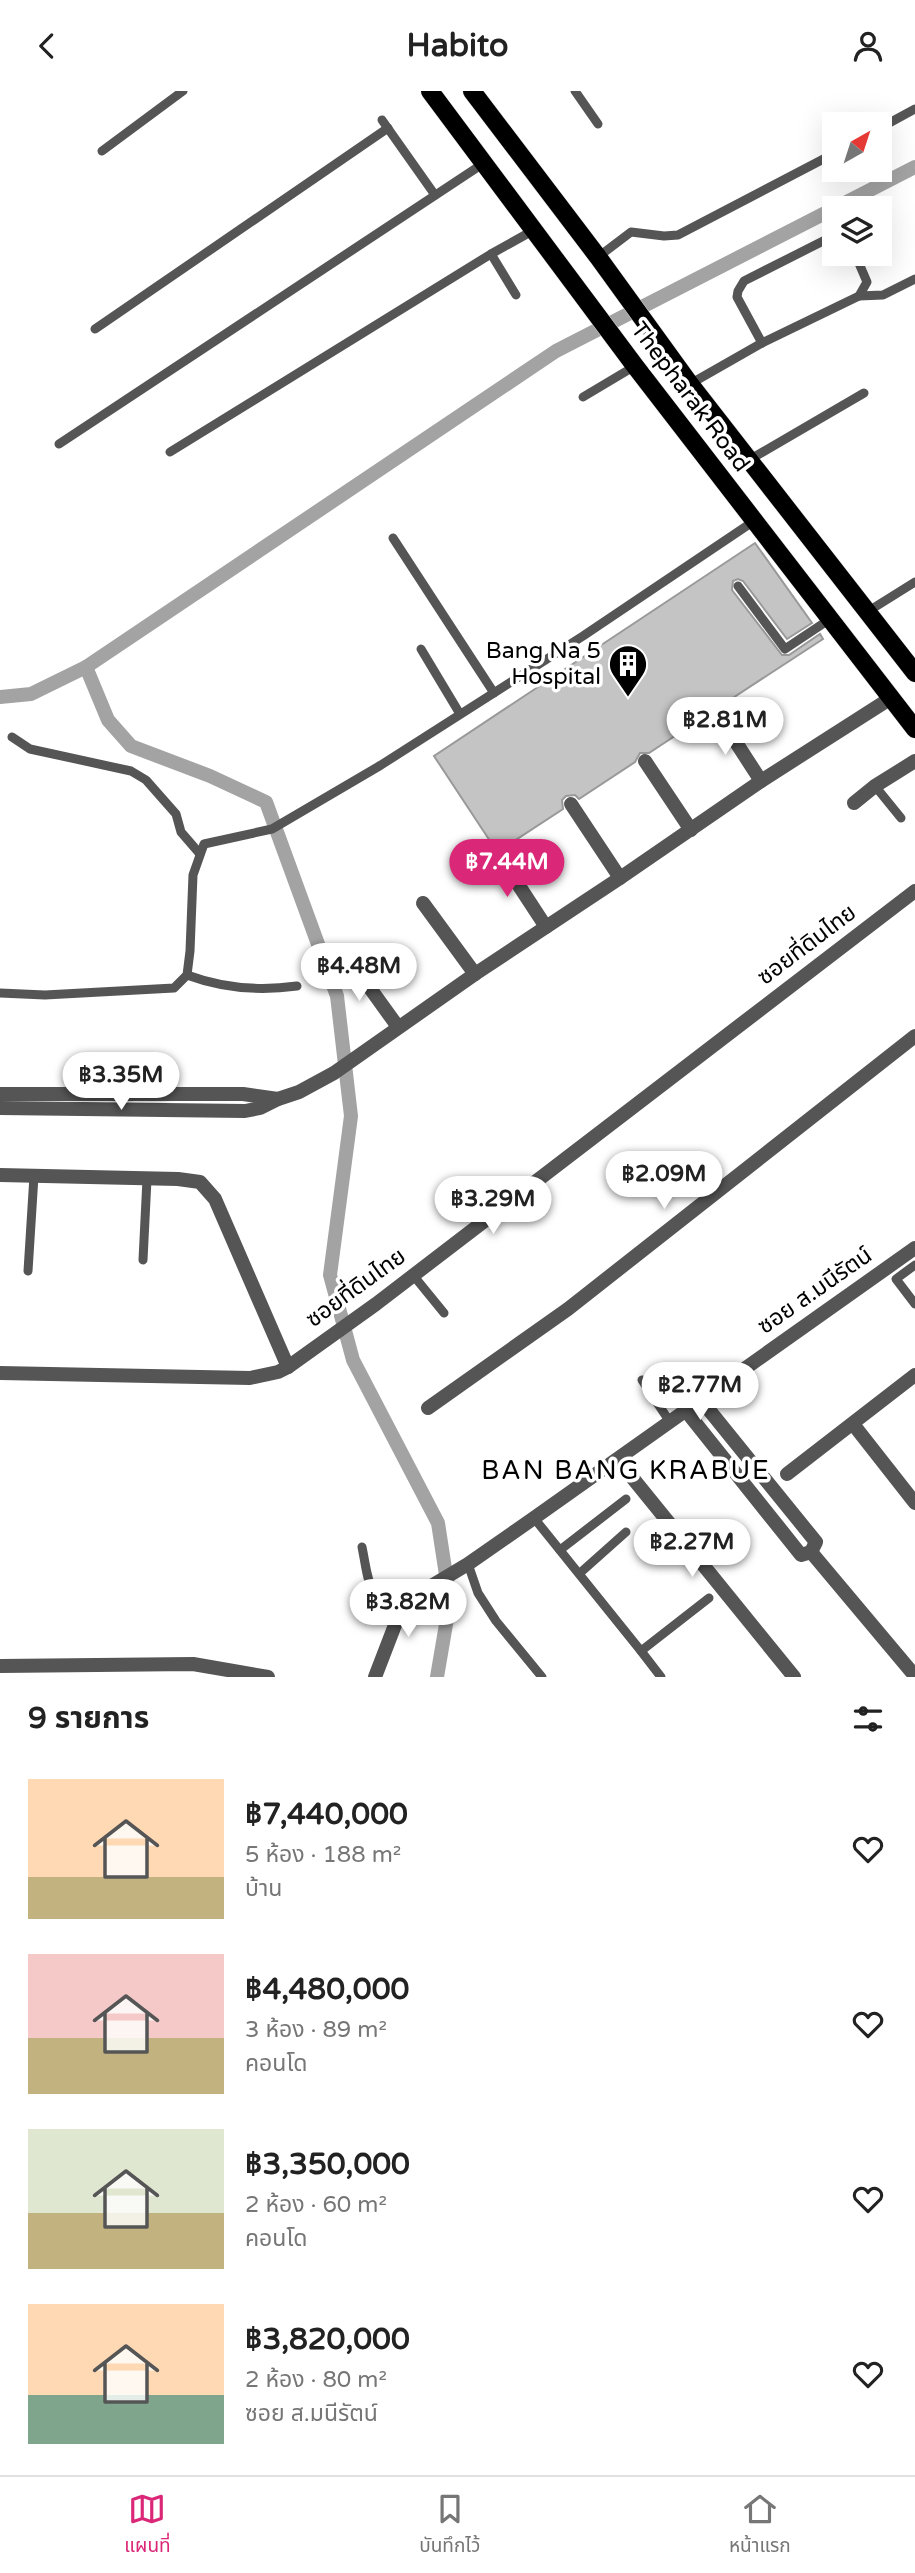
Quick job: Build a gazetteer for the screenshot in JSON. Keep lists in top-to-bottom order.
{
  "streets": {
    "main road": ["Thepharak Road"],
    "street": ["ซอยที่ดินไทย", "ซอย ส.มนีรัตน์"]
  },
  "districts": ["BAN BANG KRABUE"],
  "places": {
    "building": ["Bang Na 5 Hospital"]
  },
  "north": "top right",
  "page": {
    "header": "Habito",
    "price": [
      "฿2.81M",
      "฿7.44M",
      "฿4.48M",
      "฿3.35M",
      "฿2.09M",
      "฿3.29M",
      "฿2.77M",
      "฿2.27M",
      "฿3.82M"
    ],
    "heading": "9 รายการ",
    "list": [
      {
        "name": "฿7,440,000",
        "note": "5 ห้อง · 188 m² · บ้าน"
      },
      {
        "name": "฿4,480,000",
        "note": "3 ห้อง · 89 m² · คอนโด"
      },
      {
        "name": "฿3,350,000",
        "note": "2 ห้อง · 60 m² · คอนโด"
      },
      {
        "name": "฿3,820,000",
        "note": "2 ห้อง · 80 m² · ซอย ส.มนีรัตน์"
      }
    ],
    "tabs": ["แผนที่", "บันทึกไว้", "หน้าแรก"]
  }
}
